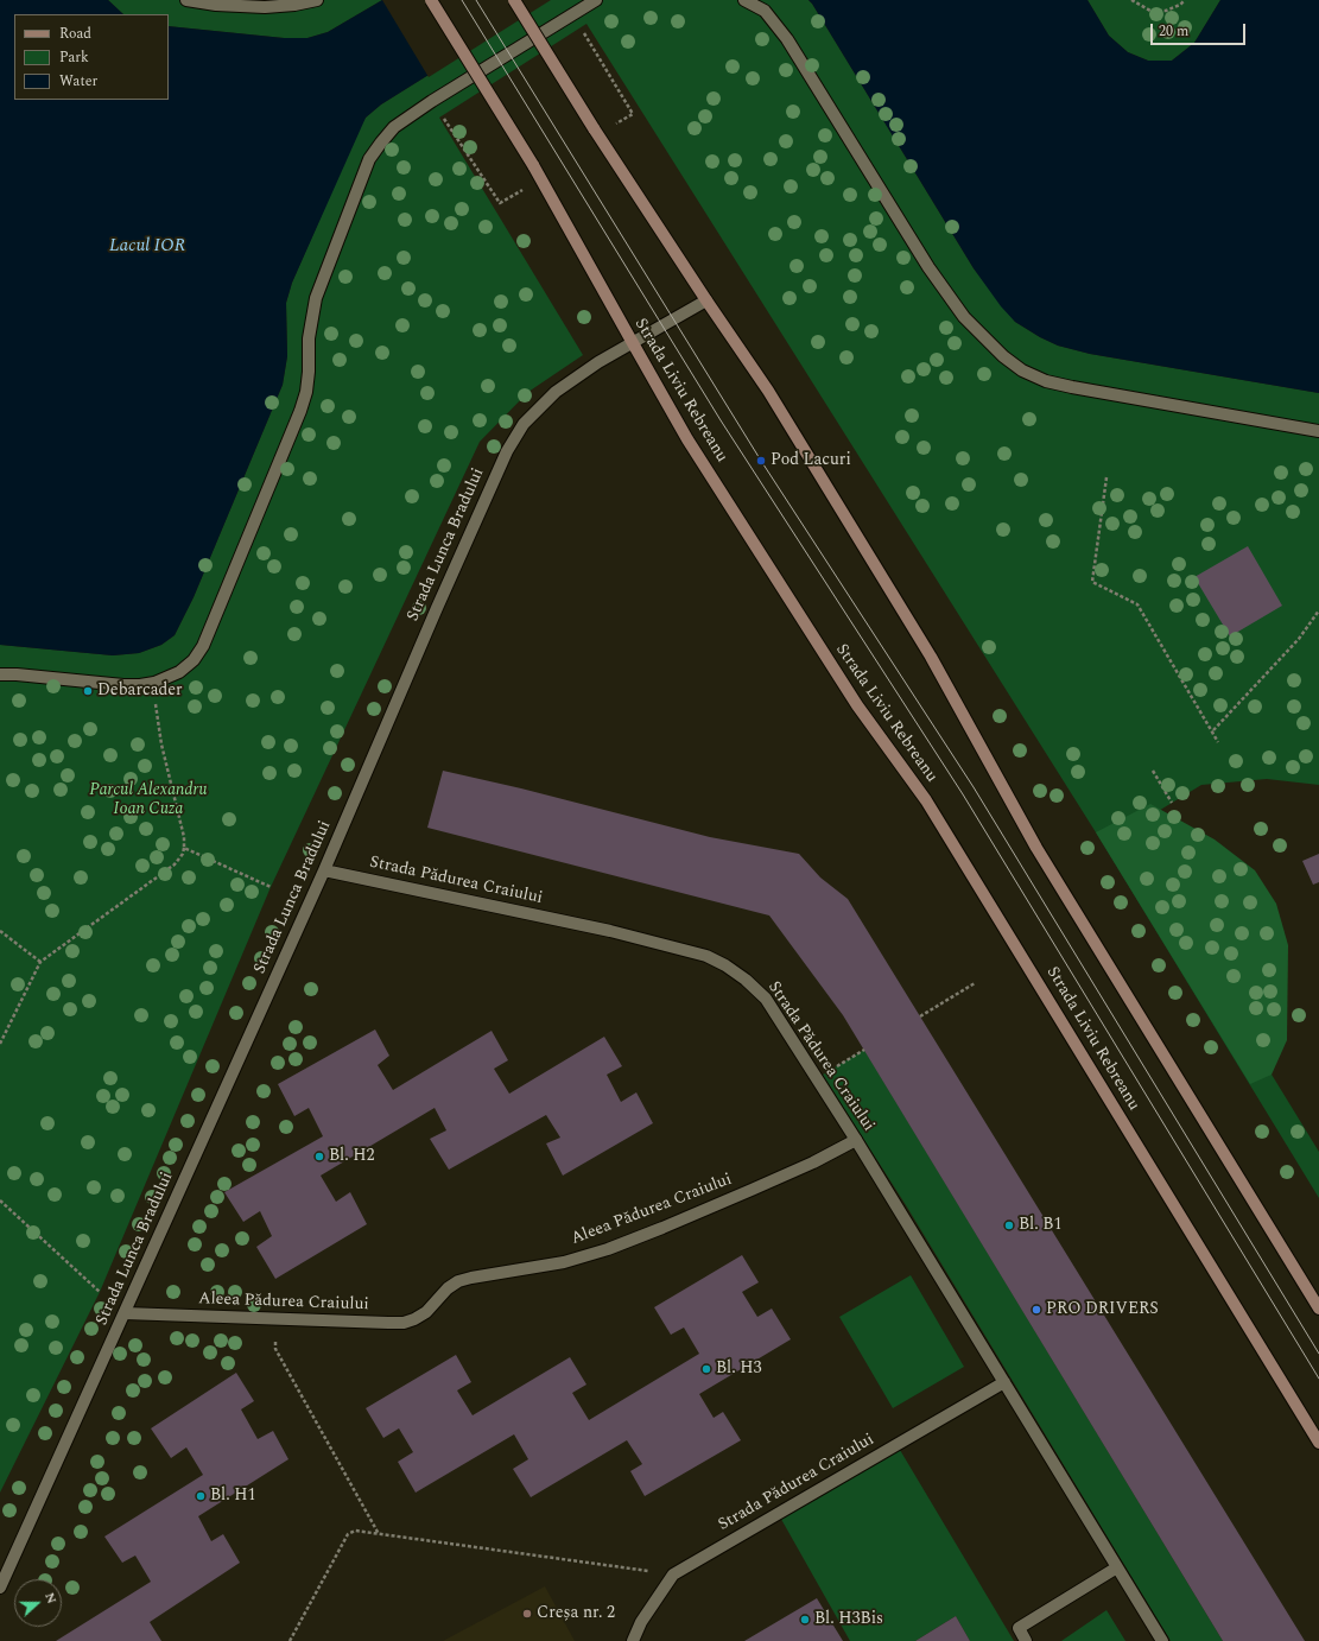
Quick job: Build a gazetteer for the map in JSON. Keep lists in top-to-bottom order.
{
  "streets": {
    "main road": ["Strada Liviu Rebreanu"],
    "street": ["Strada Lunca Bradului", "Strada Pădurea Craiului", "Aleea Pădurea Craiului"]
  },
  "crossings": [
    ["Strada Liviu Rebreanu", "Strada Lunca Bradului"],
    ["Strada Lunca Bradului", "Strada Pădurea Craiului"],
    ["Strada Lunca Bradului", "Aleea Pădurea Craiului"],
    ["Strada Pădurea Craiului", "Aleea Pădurea Craiului"]
  ],
  "water": ["Lacul IOR"],
  "parks": ["Parcul Alexandru Ioan Cuza"],
  "places": [
    "Pod Lacuri",
    "Debarcader",
    "Bl. H2",
    "Bl. B1",
    "PRO DRIVERS",
    "Bl. H3",
    "Bl. H1",
    "Creșa nr. 2",
    "Bl. H3Bis"
  ],
  "legend": ["Road", "Park", "Water"],
  "scale_bar": "20 m",
  "north": "right"
}
